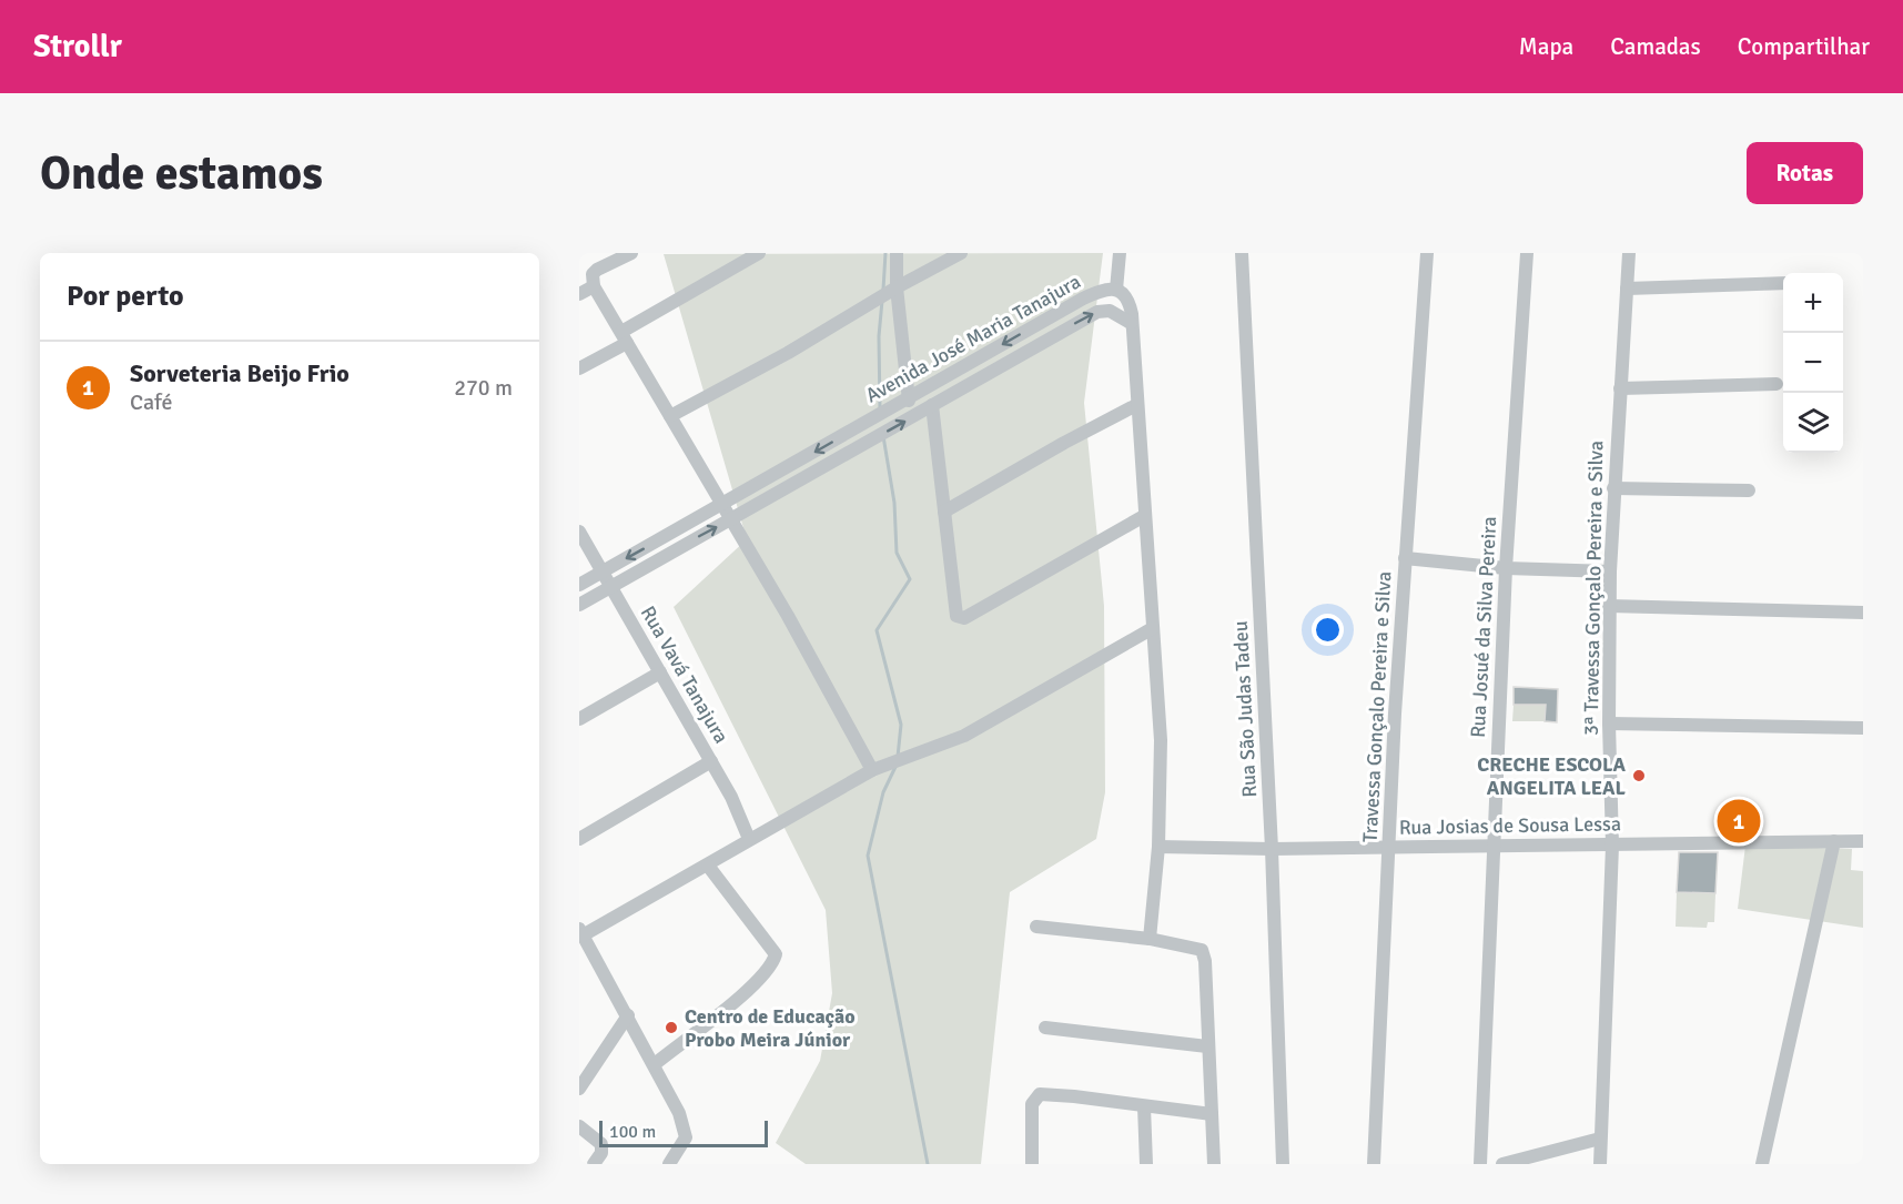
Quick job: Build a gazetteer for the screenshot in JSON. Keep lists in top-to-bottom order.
{
  "streets": {
    "street": [
      "Avenida José Maria Tanajura",
      "3ª Travessa Gonçalo Pereira e Silva",
      "Rua Josué da Silva Pereira",
      "Rua Vavá Tanajura",
      "Travessa Gonçalo Pereira e Silva",
      "Rua São Judas Tadeu",
      "Rua Josias de Sousa Lessa"
    ]
  },
  "crossings": [
    ["Avenida José Maria Tanajura", "Rua Vavá Tanajura"],
    ["3ª Travessa Gonçalo Pereira e Silva", "Rua Josias de Sousa Lessa"],
    ["Rua Josué da Silva Pereira", "Rua Josias de Sousa Lessa"],
    ["Travessa Gonçalo Pereira e Silva", "Rua Josias de Sousa Lessa"],
    ["Rua São Judas Tadeu", "Rua Josias de Sousa Lessa"]
  ],
  "places": ["CRECHE ESCOLA ANGELITA LEAL", "Centro de Educação Probo Meira Júnior"],
  "scale_bar": "100 m",
  "page": {
    "header": "Strollr",
    "nav": ["Mapa", "Camadas", "Compartilhar"],
    "buttons": "Rotas",
    "title": "Onde estamos",
    "heading": "Por perto",
    "map_buttons": ["+", "−"],
    "list": [
      {
        "mark": "1",
        "name": "Sorveteria Beijo Frio",
        "note": "Café",
        "value": "270 m"
      }
    ],
    "pins": "1",
    "scale": "100 m"
  }
}
